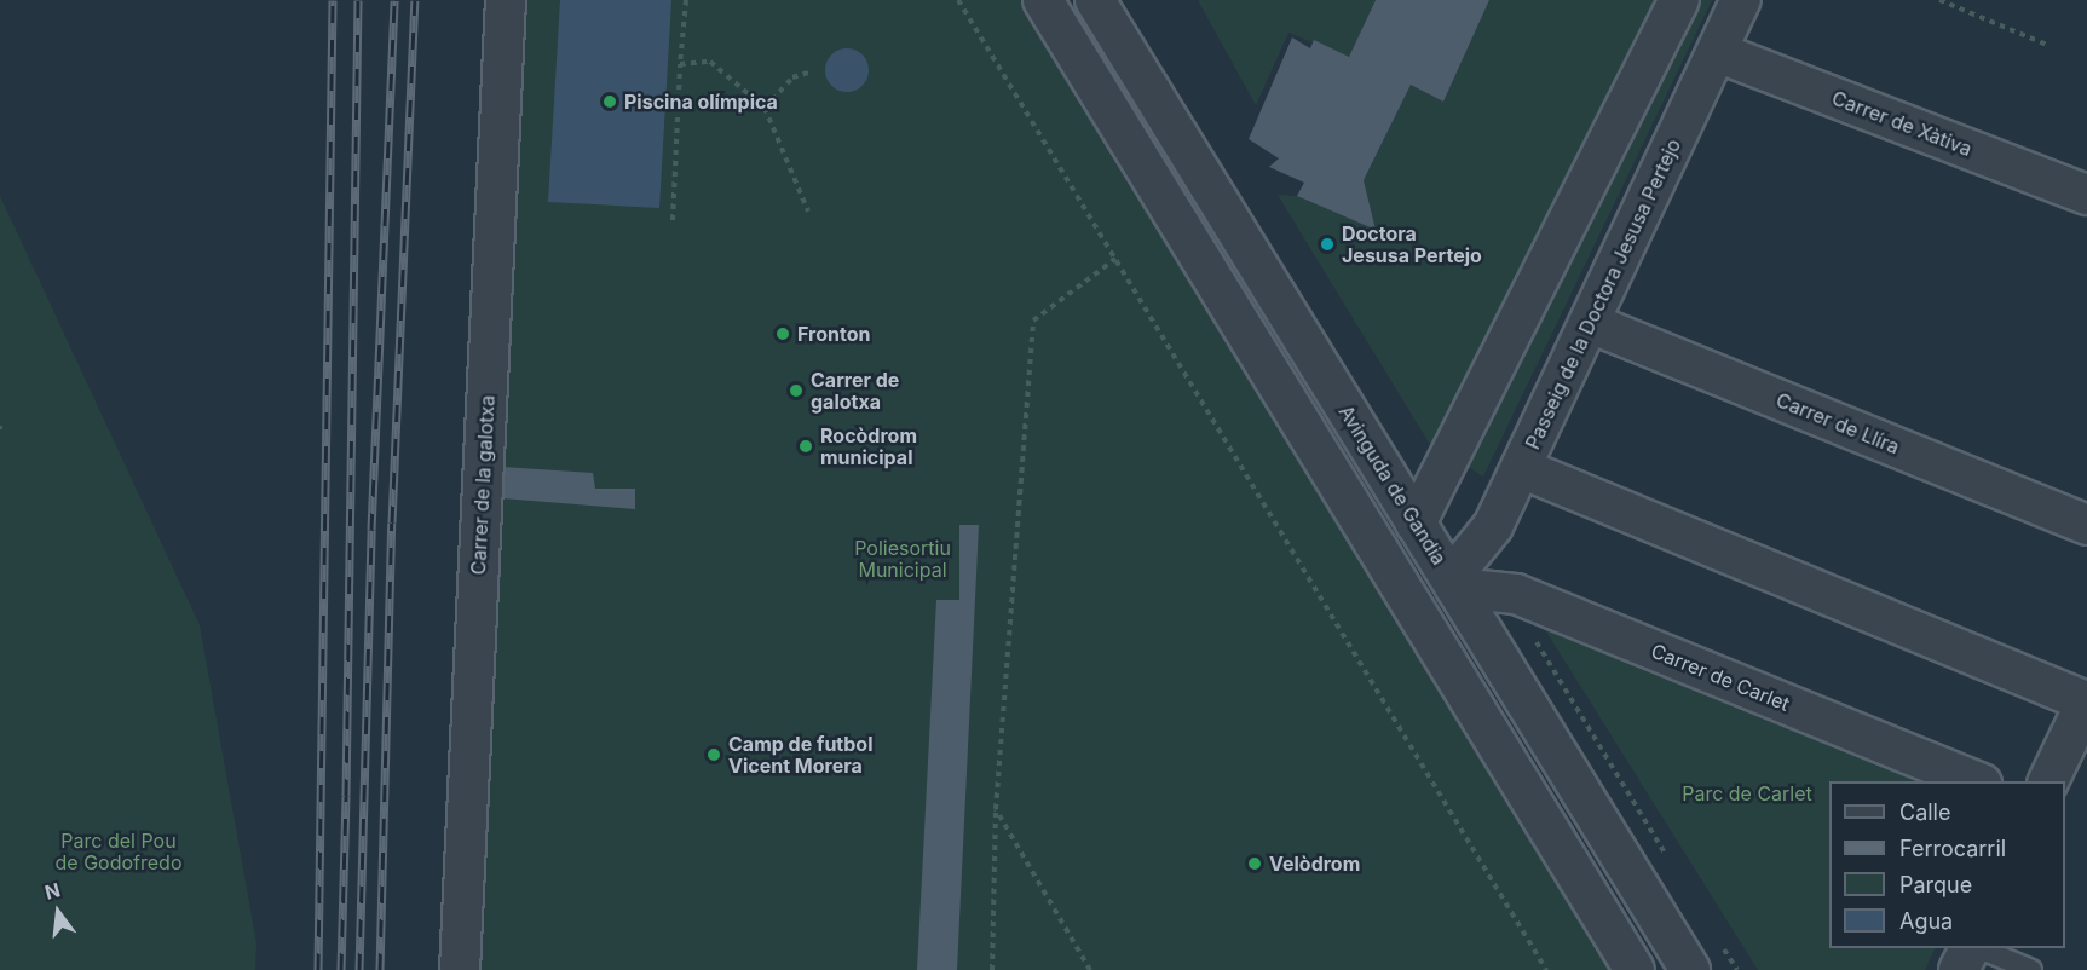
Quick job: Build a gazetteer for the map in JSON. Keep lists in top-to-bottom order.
{
  "streets": {
    "street": [
      "Carrer de Xàtiva",
      "Passeig de la Doctora Jesusa Pertejo",
      "Carrer de Llíra",
      "Carrer de la galotxa",
      "Avinguda de Gandia",
      "Carrer de Carlet"
    ]
  },
  "crossings": [
    ["Carrer de Xàtiva", "Passeig de la Doctora Jesusa Pertejo"],
    ["Passeig de la Doctora Jesusa Pertejo", "Carrer de Llíra"],
    ["Passeig de la Doctora Jesusa Pertejo", "Avinguda de Gandia"],
    ["Passeig de la Doctora Jesusa Pertejo", "Carrer de Carlet"],
    ["Avinguda de Gandia", "Carrer de Carlet"]
  ],
  "parks": ["Poliesortiu Municipal", "Parc de Carlet", "Parc del Pou de Godofredo"],
  "places": [
    "Piscina olímpica",
    "Doctora Jesusa Pertejo",
    "Fronton",
    "Carrer de galotxa",
    "Rocòdrom municipal",
    "Camp de futbol Vicent Morera",
    "Velòdrom"
  ],
  "legend": [
    "Calle",
    "Ferrocarril",
    "Parque",
    "Agua"
  ],
  "north": "top"
}
